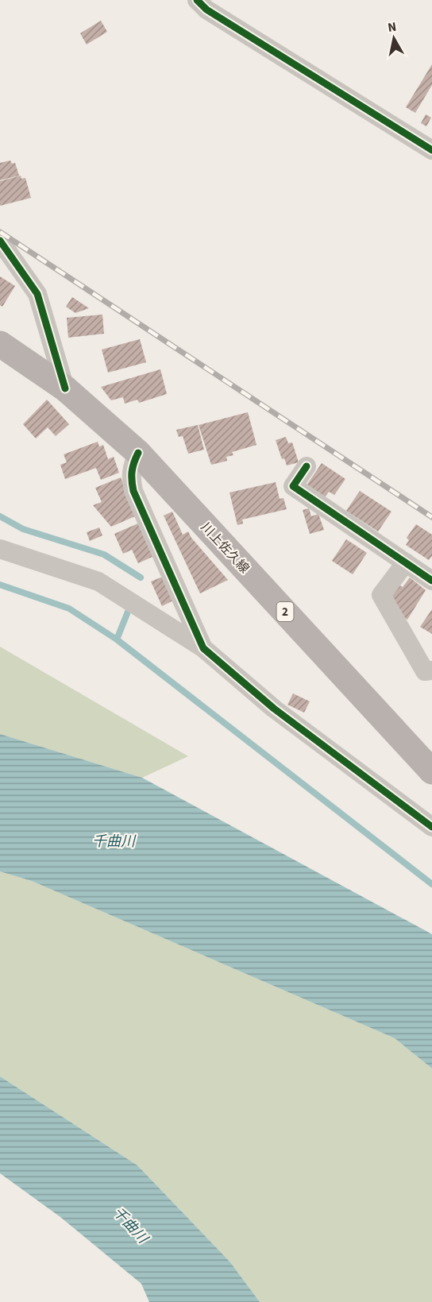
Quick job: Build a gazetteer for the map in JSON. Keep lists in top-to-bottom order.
{
  "streets": {
    "main road": ["川上佐久線", "2"]
  },
  "water": ["千曲川"],
  "north": "top"
}
